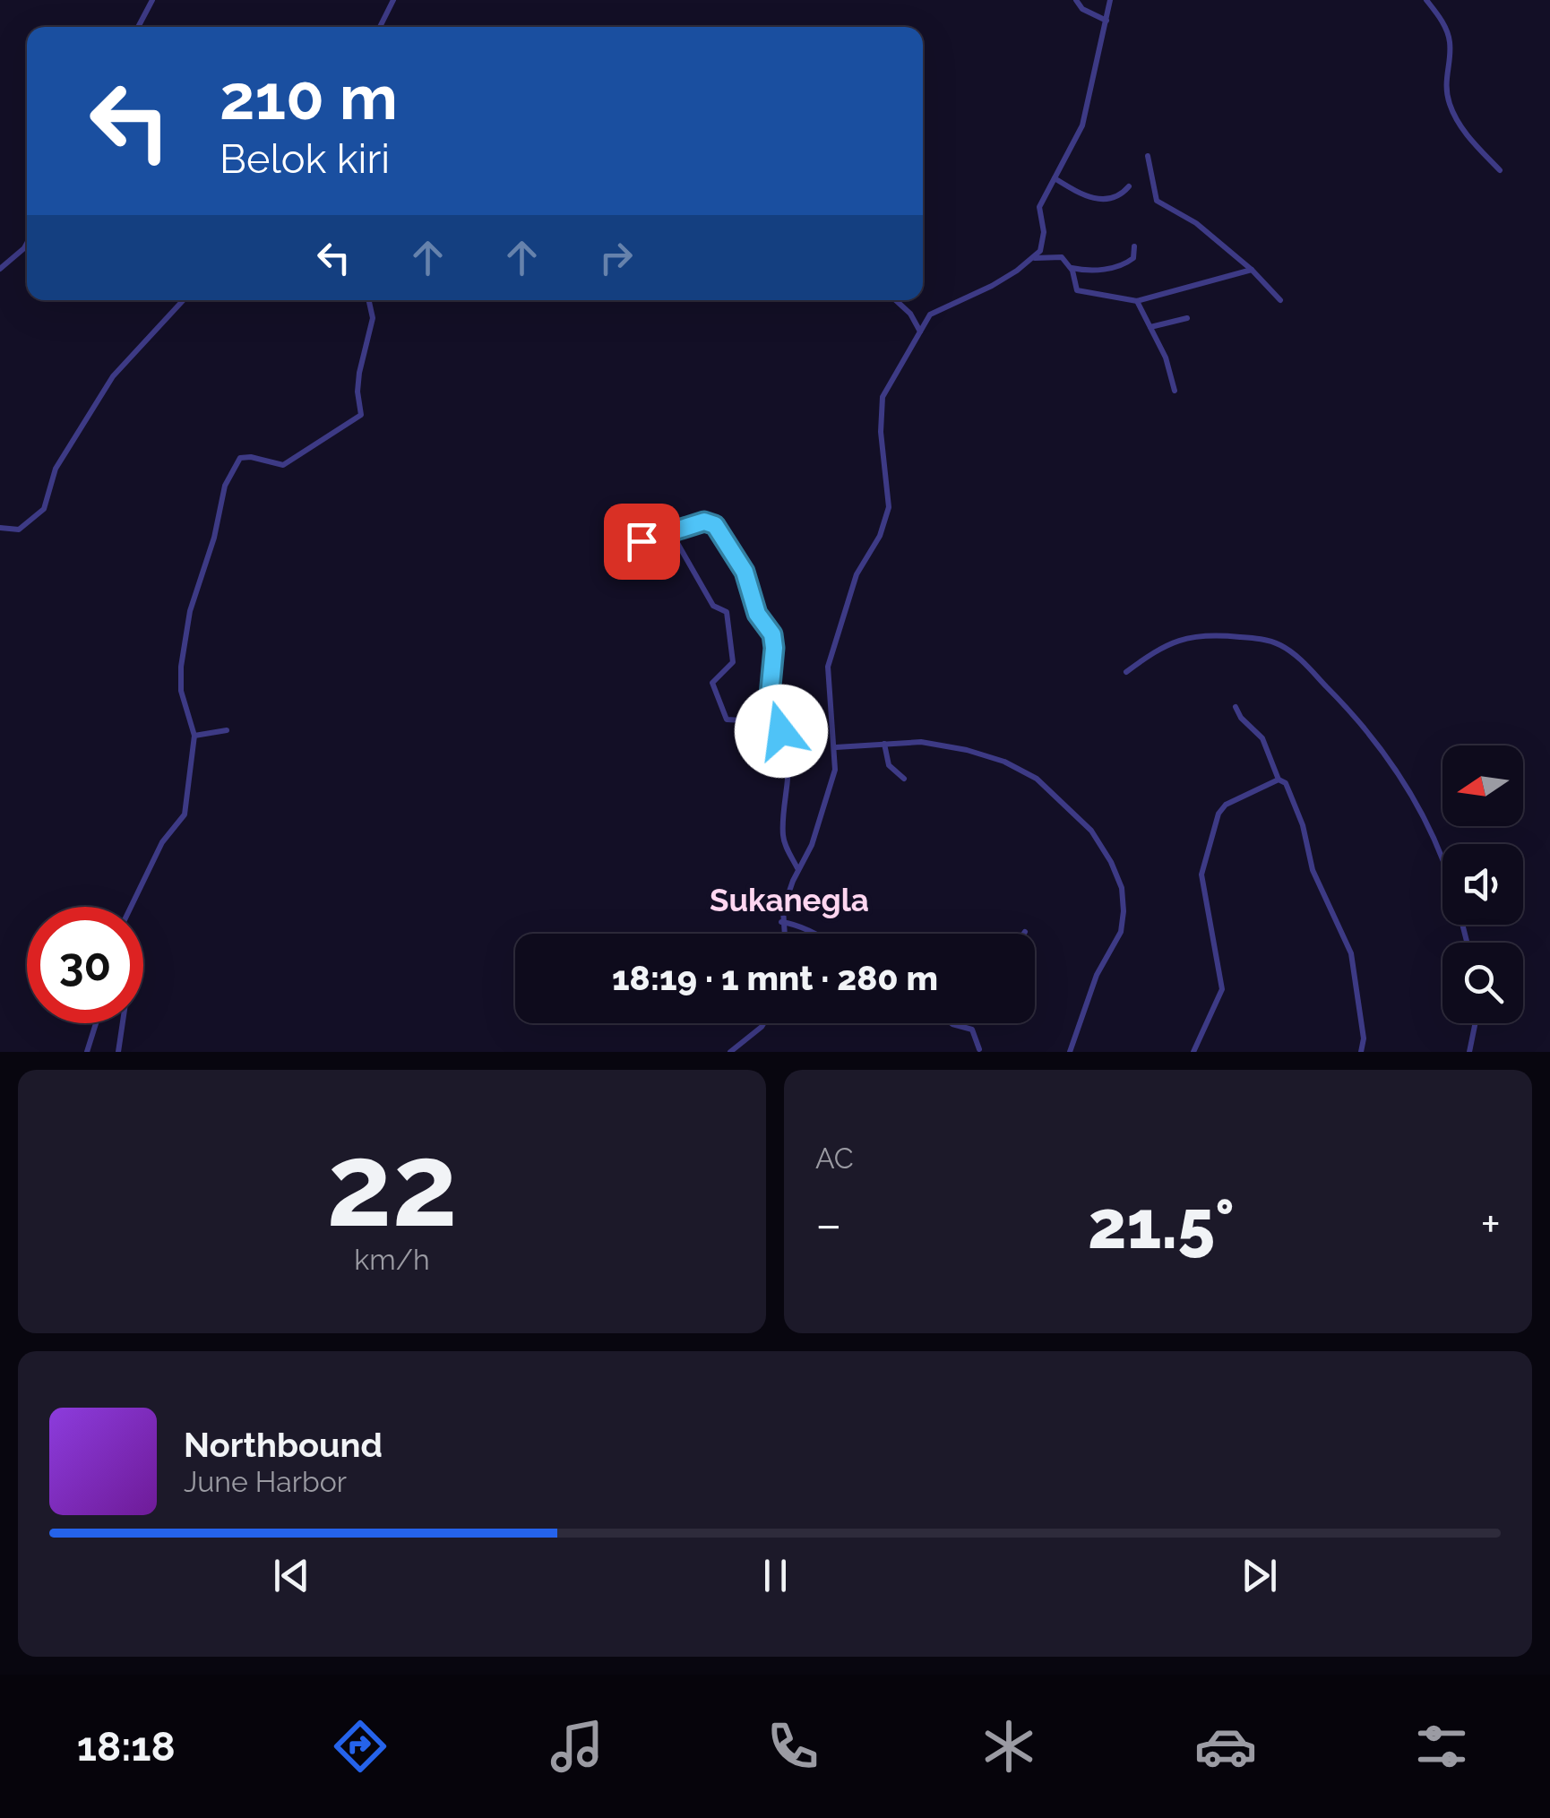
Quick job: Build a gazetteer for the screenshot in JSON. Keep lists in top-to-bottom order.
{
  "districts": ["Sukanegla"],
  "north": "left",
  "page": {
    "turn": ["210 m", "Belok kiri"],
    "limit": "30",
    "trip": "18:19 · 1 mnt · 280 m",
    "tile": [
      ["22", "km/h"],
      "AC"
    ],
    "heat": ["−", "21.5°", "+"],
    "song": ["Northbound", "June Harbor"],
    "tabs": "18:18"
  }
}
